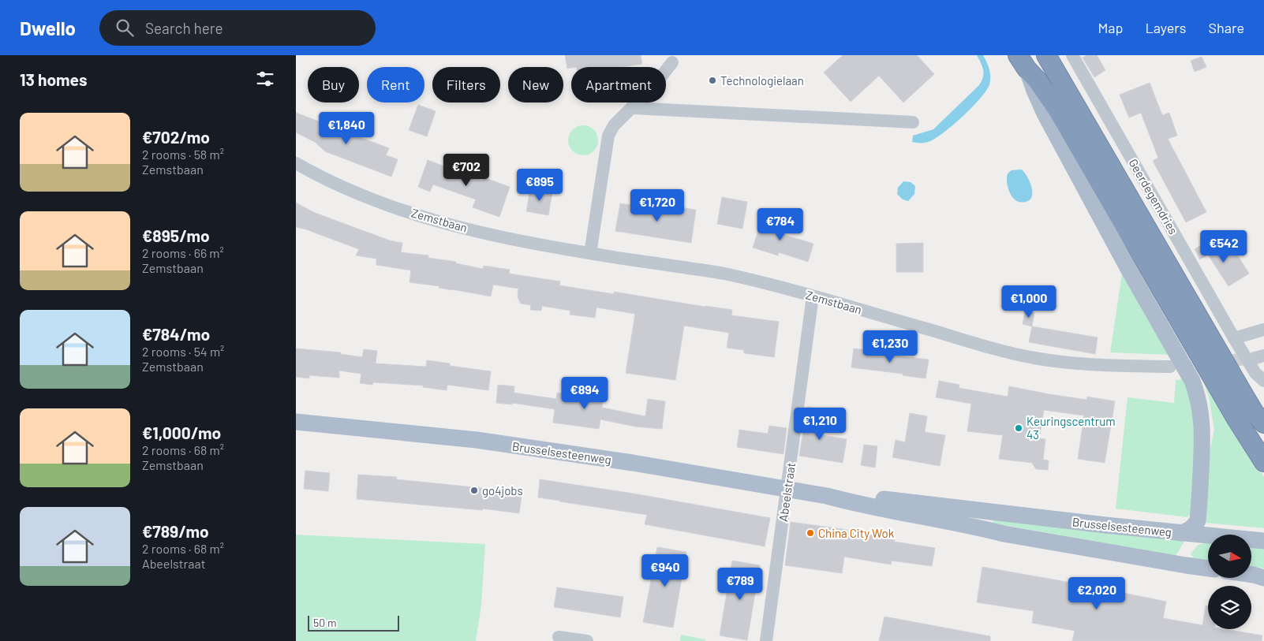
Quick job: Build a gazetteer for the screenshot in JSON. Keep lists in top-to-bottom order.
{
  "streets": {
    "main road": ["Brusselsesteenweg"],
    "street": ["Geerdegemdries", "Zemstbaan", "Abeelstraat"]
  },
  "crossings": [
    ["Zemstbaan", "Abeelstraat"],
    ["Brusselsesteenweg", "Abeelstraat"]
  ],
  "places": [
    "Technologielaan",
    "Keuringscentrum 43",
    "go4jobs",
    "China City Wok"
  ],
  "scale_bar": "50 m",
  "north": "right",
  "page": {
    "header": "Dwello",
    "search": "Search here",
    "nav": ["Map", "Layers", "Share"],
    "heading": "13 homes",
    "chip": [
      "Buy",
      "Rent",
      "Filters",
      "New",
      "Apartment"
    ],
    "list": [
      {
        "name": "€702/mo",
        "note": "2 rooms · 58 m² · Zemstbaan"
      },
      {
        "name": "€895/mo",
        "note": "2 rooms · 66 m² · Zemstbaan"
      },
      {
        "name": "€784/mo",
        "note": "2 rooms · 54 m² · Zemstbaan"
      },
      {
        "name": "€1,000/mo",
        "note": "2 rooms · 68 m² · Zemstbaan"
      },
      {
        "name": "€789/mo",
        "note": "2 rooms · 68 m² · Abeelstraat"
      }
    ],
    "price": [
      "€1,840",
      "€702",
      "€895",
      "€1,720",
      "€784",
      "€542",
      "€1,000",
      "€1,230",
      "€894",
      "€1,210",
      "€940",
      "€789",
      "€2,020"
    ],
    "scale": "50 m"
  }
}
